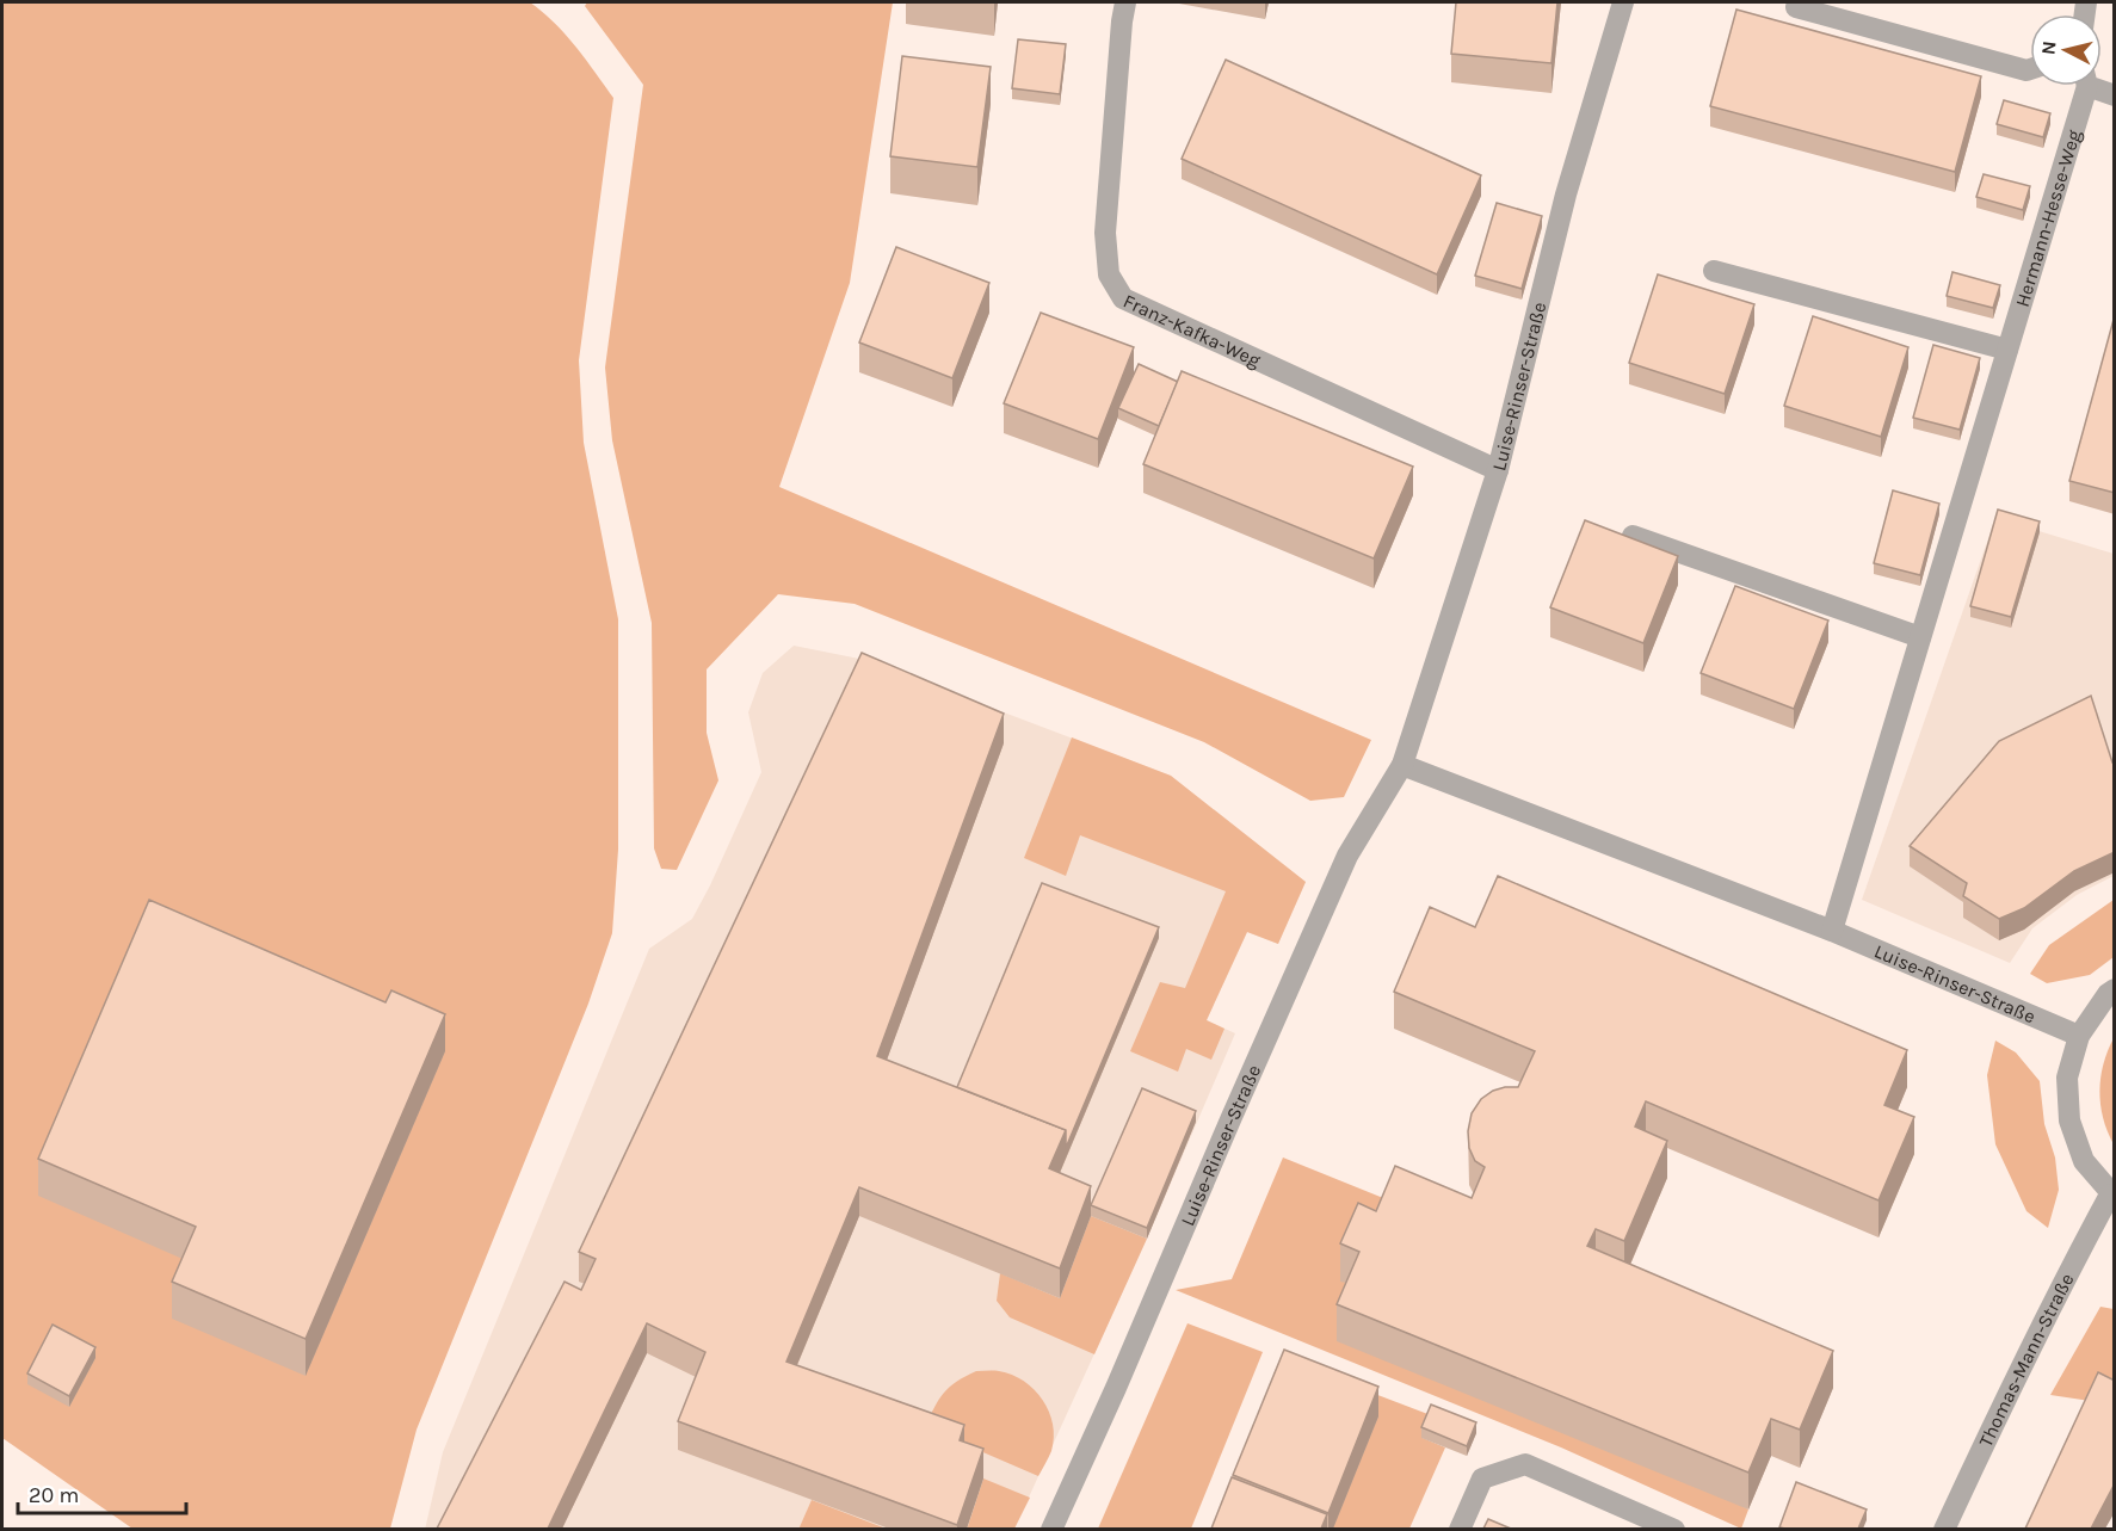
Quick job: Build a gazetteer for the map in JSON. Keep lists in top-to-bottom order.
{
  "streets": {
    "street": [
      "Hermann-Hesse-Weg",
      "Franz-Kafka-Weg",
      "Luise-Rinser-Straße",
      "Thomas-Mann-Straße"
    ]
  },
  "crossings": [
    ["Franz-Kafka-Weg", "Luise-Rinser-Straße"]
  ],
  "scale_bar": "20 m",
  "north": "left"
}
